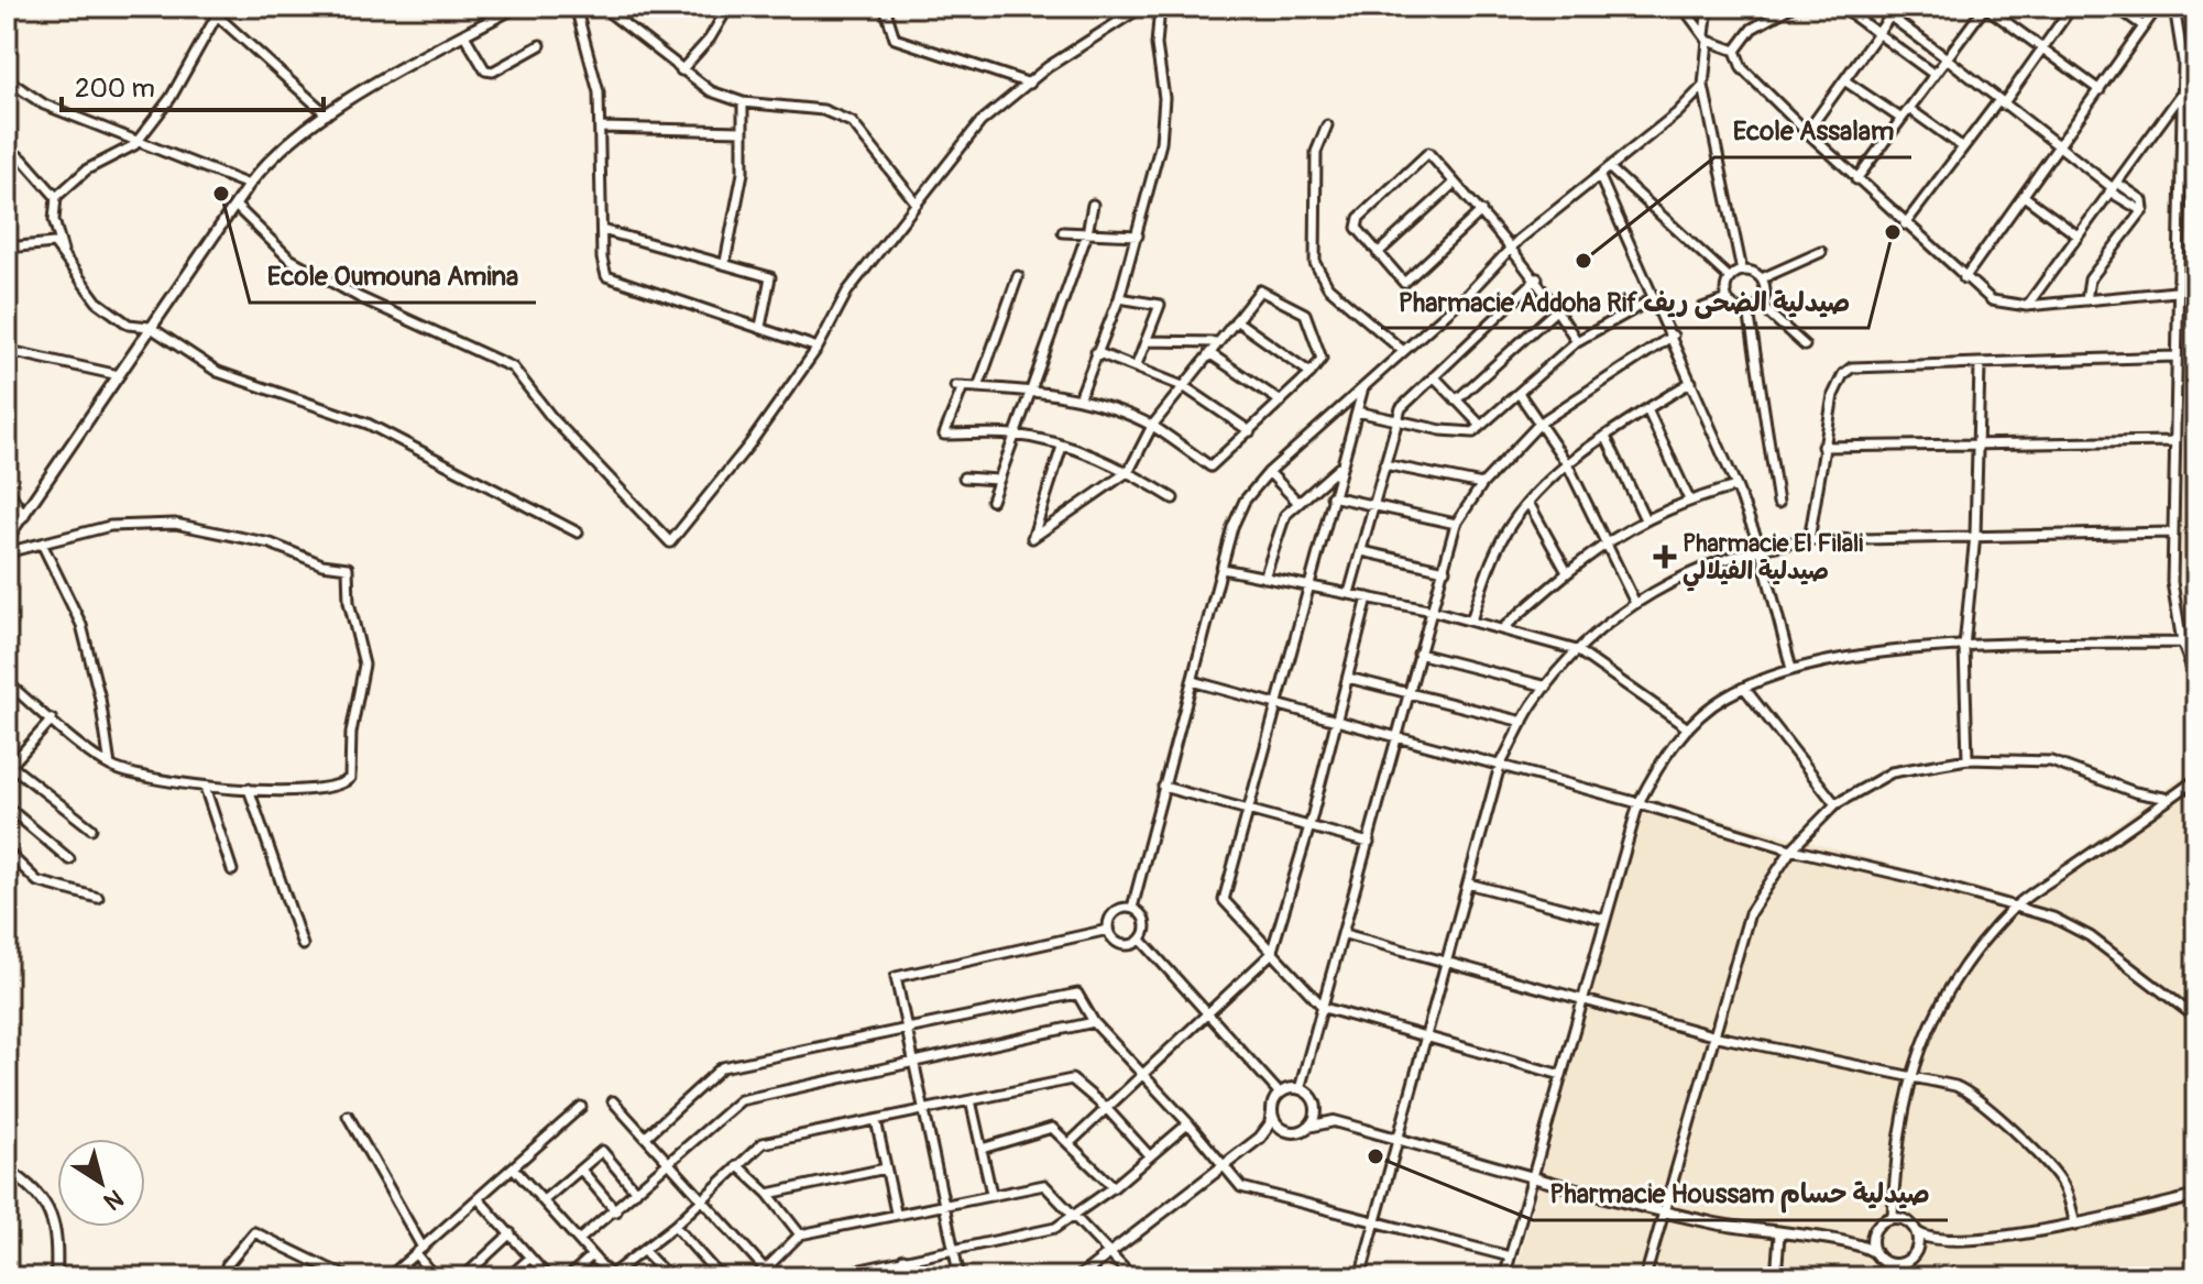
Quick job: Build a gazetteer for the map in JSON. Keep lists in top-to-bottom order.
{
  "places": {
    "other": [
      "Ecole Oumouna Amina",
      "Pharmacie Addoha Rif صيدلية الضحى ريف",
      "Ecole Assalam",
      "Pharmacie Houssam صيدلية حسام"
    ],
    "health": ["Pharmacie El Filali صيدلية الفيلالي"]
  },
  "scale_bar": "200 m",
  "north": "bottom right"
}
